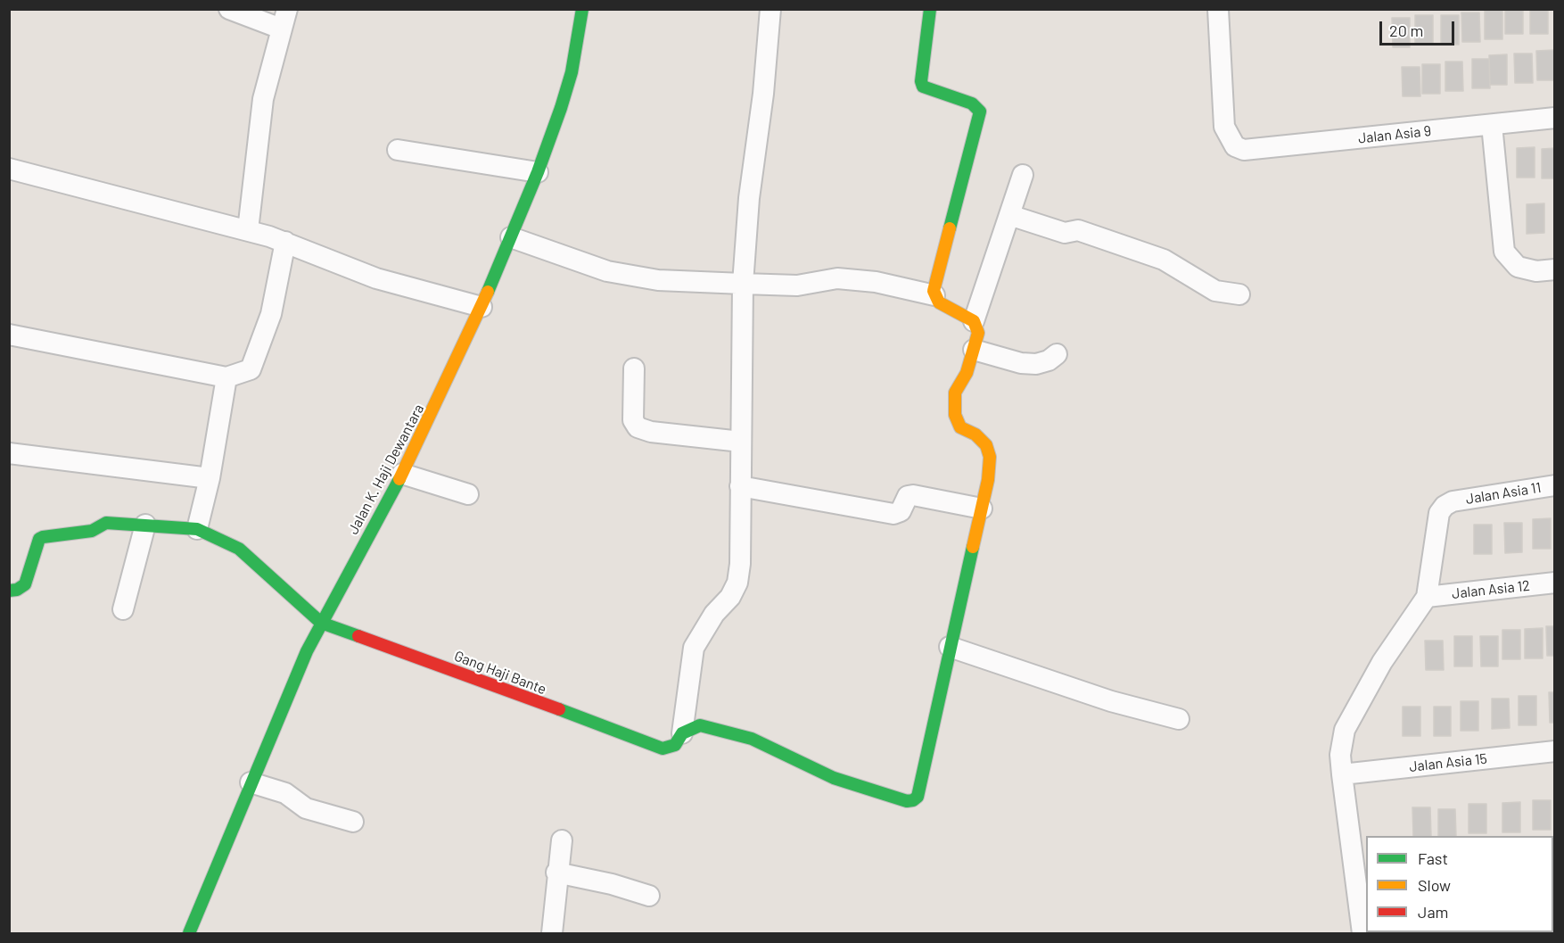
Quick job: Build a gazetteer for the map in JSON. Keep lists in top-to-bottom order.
{
  "streets": {
    "street": [
      "Jalan Asia 9",
      "Jalan K. Haji Dewantara",
      "Jalan Asia 11",
      "Jalan Asia 12",
      "Gang Haji Bante",
      "Jalan Asia 15"
    ]
  },
  "crossings": [
    ["Jalan K. Haji Dewantara", "Gang Haji Bante"],
    ["Jalan Asia 11", "Jalan Asia 12"]
  ],
  "legend": ["Fast", "Slow", "Jam"],
  "scale_bar": "20 m"
}
